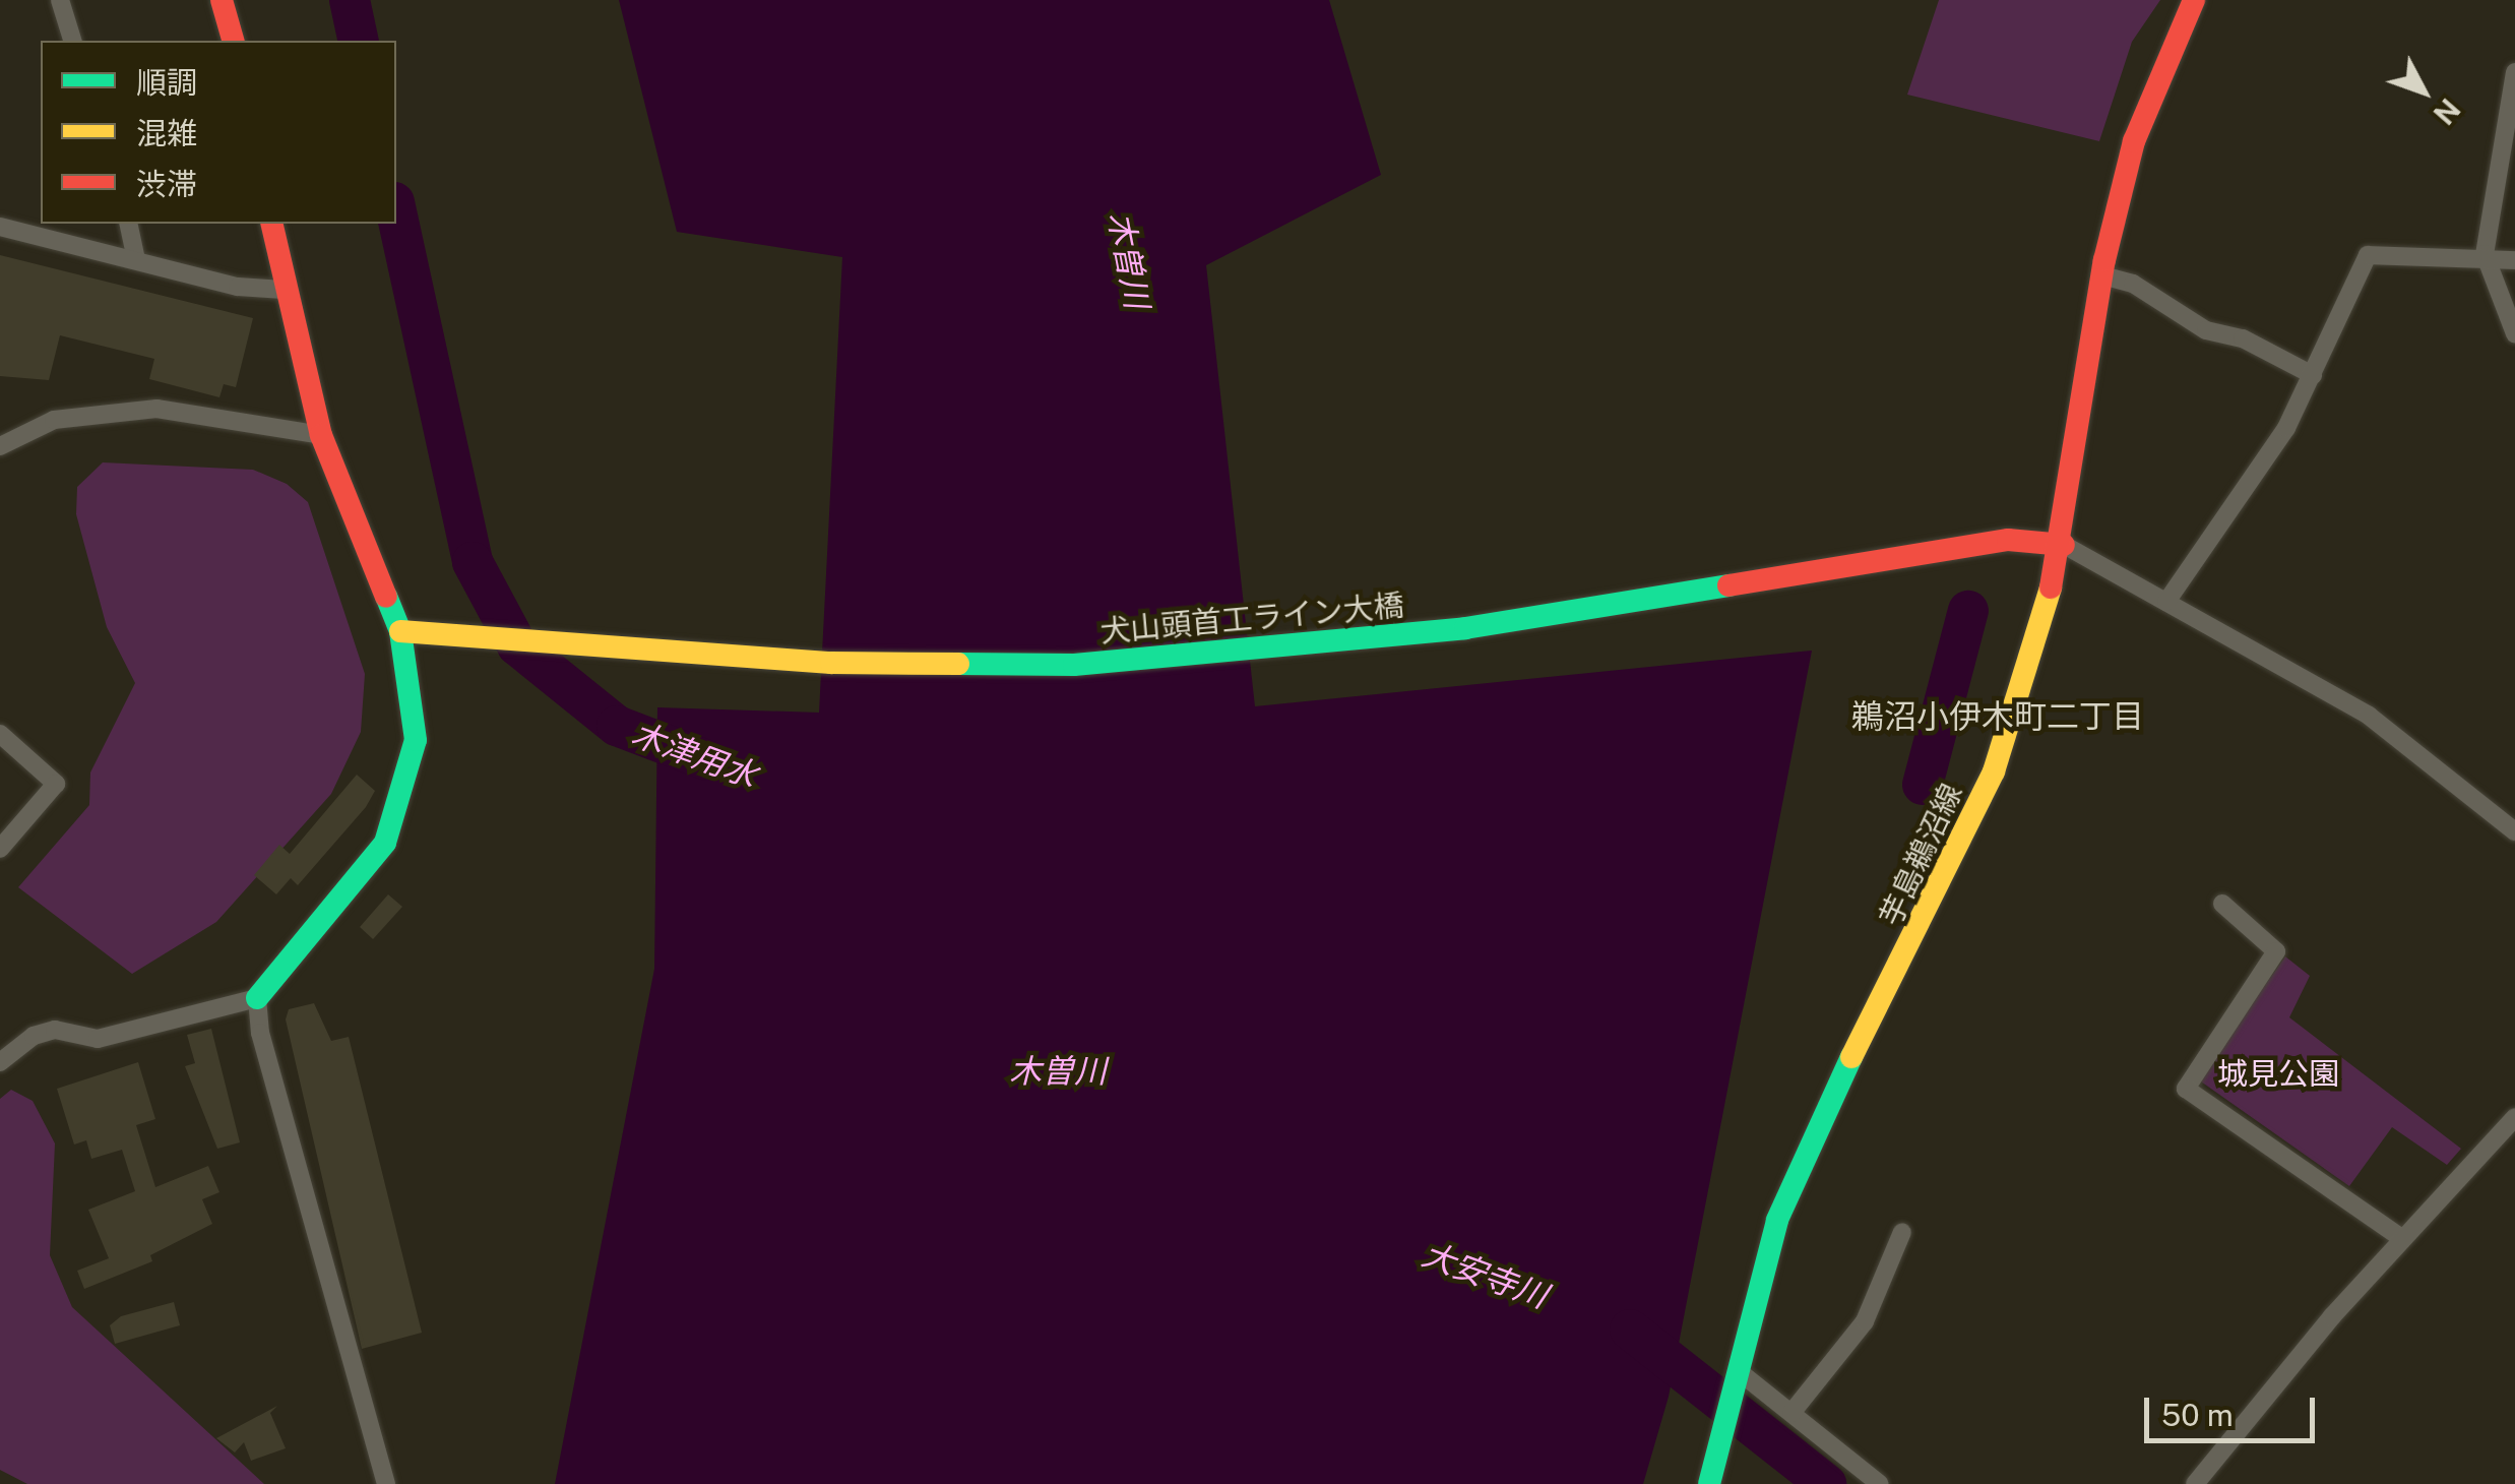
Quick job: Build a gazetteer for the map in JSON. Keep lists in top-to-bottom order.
{
  "streets": {
    "street": ["犬山頭首工ライン大橋", "芋島鵜沼線"]
  },
  "crossings": [
    ["犬山頭首工ライン大橋", "芋島鵜沼線"]
  ],
  "districts": ["鵜沼小伊木町二丁目"],
  "water": ["木曽川", "木津用水", "大安寺川"],
  "parks": ["城見公園"],
  "legend": ["順調", "混雑", "渋滞"],
  "scale_bar": "50 m",
  "north": "bottom right"
}
